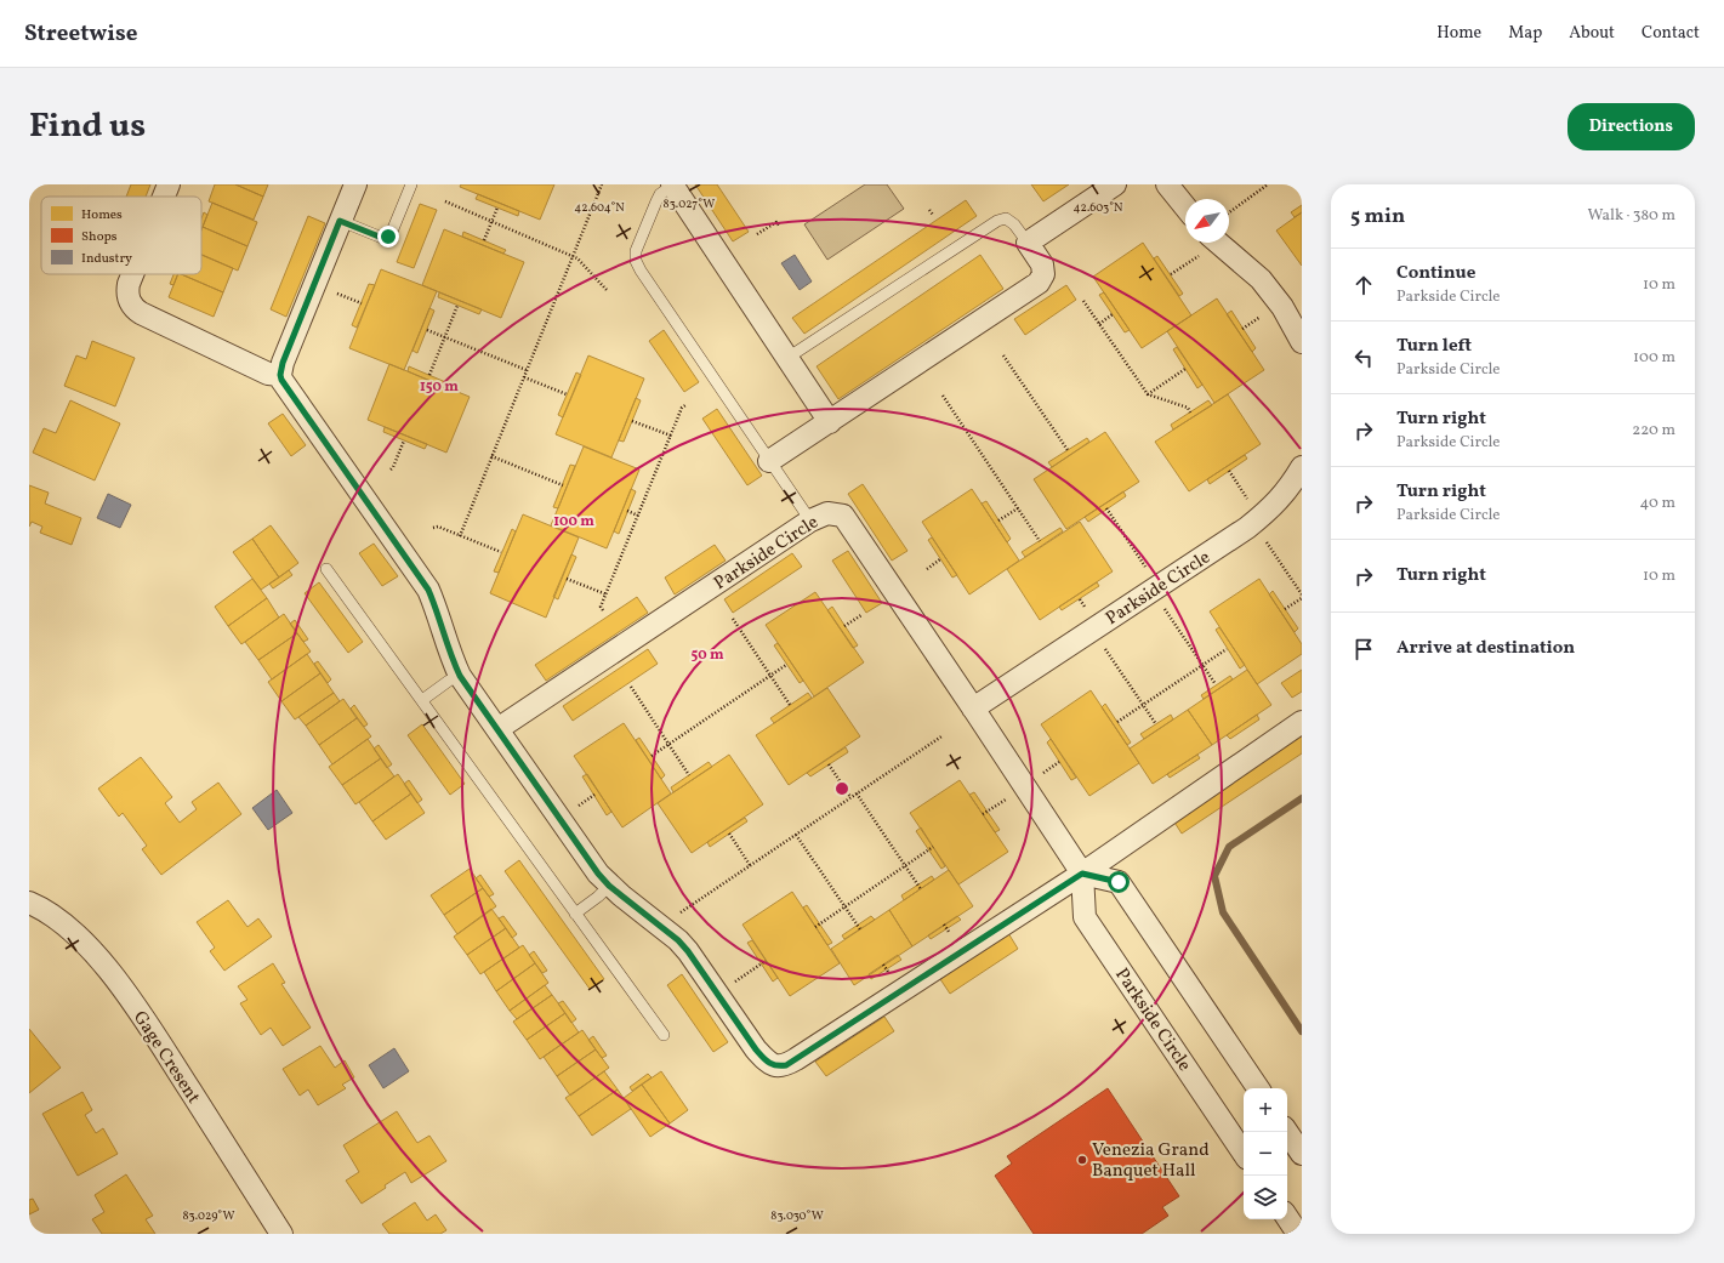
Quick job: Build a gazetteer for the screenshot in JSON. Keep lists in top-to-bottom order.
{
  "streets": {
    "street": ["Parkside Circle", "Gage Cresent"]
  },
  "places": ["Venezia Grand Banquet Hall"],
  "legend": ["Homes", "Shops", "Industry"],
  "north": "bottom left",
  "page": {
    "header": "Streetwise",
    "nav": [
      "Home",
      "Map",
      "About",
      "Contact"
    ],
    "title": "Find us",
    "buttons": "Directions",
    "heading": ["5 min", "Walk · 380 m"],
    "list": [
      ["Continue", "Parkside Circle", "10 m"],
      ["Turn left", "Parkside Circle", "100 m"],
      ["Turn right", "Parkside Circle", "220 m"],
      ["Turn right", "Parkside Circle", "40 m"],
      ["Turn right", "10 m"],
      "Arrive at destination"
    ],
    "map_buttons": ["+", "−"]
  },
  "coordinates": [
    "83.027°W",
    "42.604°N",
    "42.603°N",
    "83.029°W",
    "83.030°W"
  ],
  "rings": ["150 m", "100 m", "50 m"]
}
